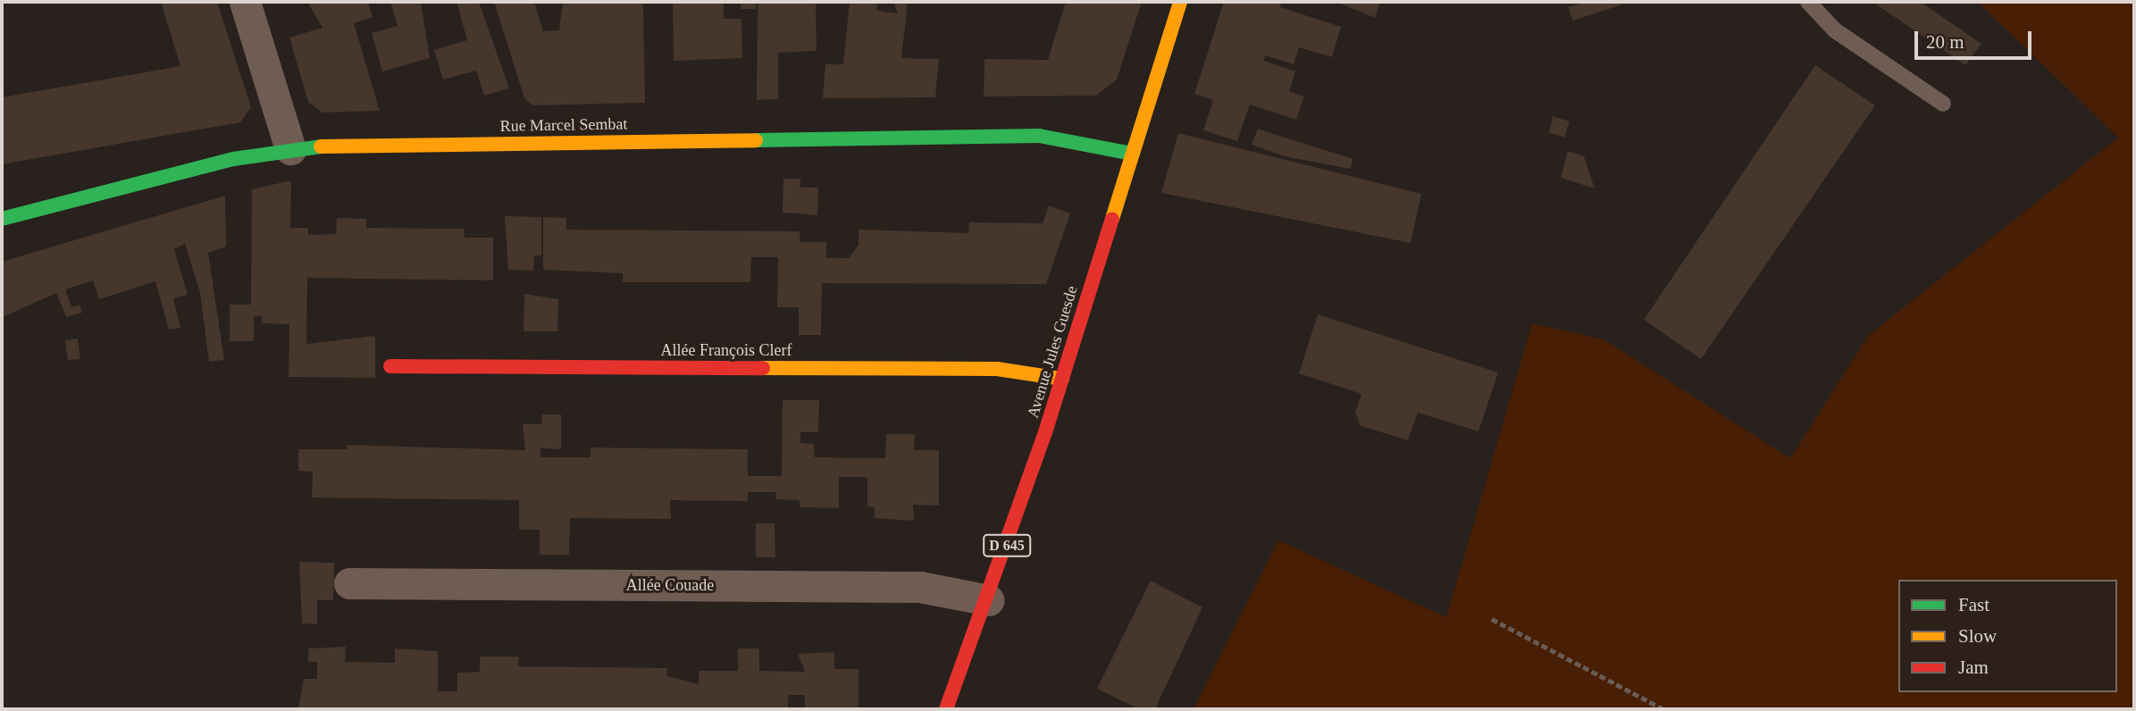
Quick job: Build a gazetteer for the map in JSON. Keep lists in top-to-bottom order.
{
  "streets": {
    "street": [
      "Rue Marcel Sembat",
      "Allée François Clerf",
      "Avenue Jules Guesde",
      "D 645",
      "Allée Couade"
    ]
  },
  "crossings": [
    ["Rue Marcel Sembat", "Avenue Jules Guesde"],
    ["Allée François Clerf", "Avenue Jules Guesde"],
    ["Avenue Jules Guesde", "Allée Couade"]
  ],
  "legend": ["Fast", "Slow", "Jam"],
  "scale_bar": "20 m"
}
